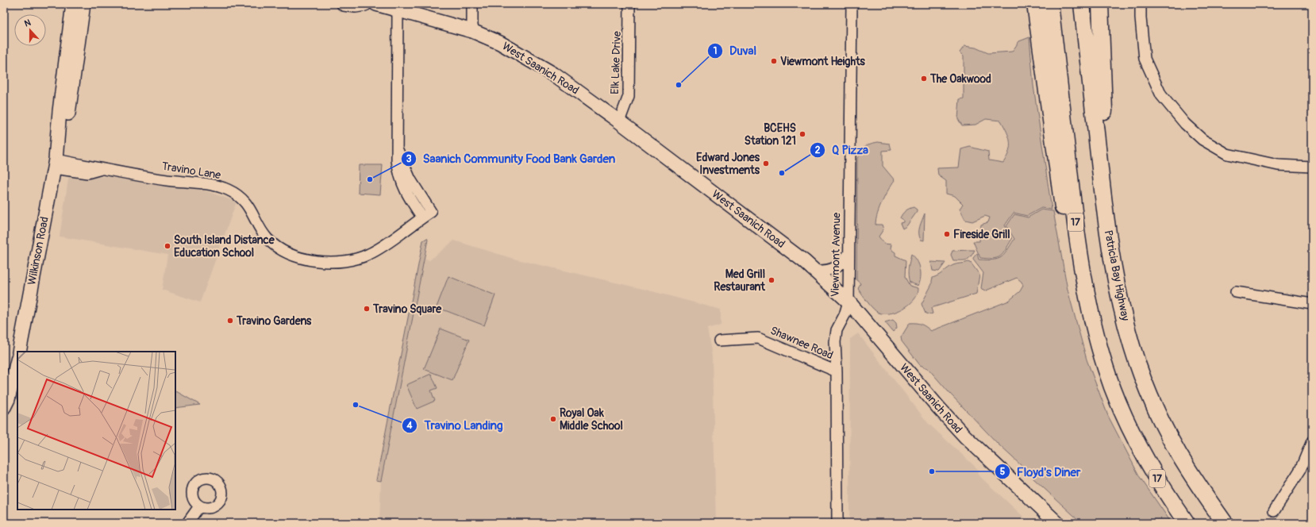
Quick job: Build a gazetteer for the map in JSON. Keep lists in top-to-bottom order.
{
  "streets": {
    "highway": ["17", "Patricia Bay Highway"],
    "main road": ["West Saanich Road", "Wilkinson Road"],
    "street": [
      "Elk Lake Drive",
      "Travino Lane",
      "Viewmont Avenue",
      "Shawnee Road"
    ]
  },
  "crossings": [
    ["Elk Lake Drive", "West Saanich Road"],
    ["West Saanich Road", "Travino Lane"],
    ["West Saanich Road", "Viewmont Avenue"],
    ["Travino Lane", "Wilkinson Road"],
    ["Viewmont Avenue", "Shawnee Road"]
  ],
  "places": [
    "Viewmont Heights",
    "The Oakwood",
    "Duval",
    "BCEHS Station 121",
    "Edward Jones Investments",
    "Q Pizza",
    "Saanich Community Food Bank Garden",
    "Fireside Grill",
    "South Island Distance Education School",
    "Med Grill Restaurant",
    "Travino Square",
    "Travino Gardens",
    "Travino Landing",
    "Royal Oak Middle School",
    "Floyd's Diner"
  ],
  "north": "top"
}
